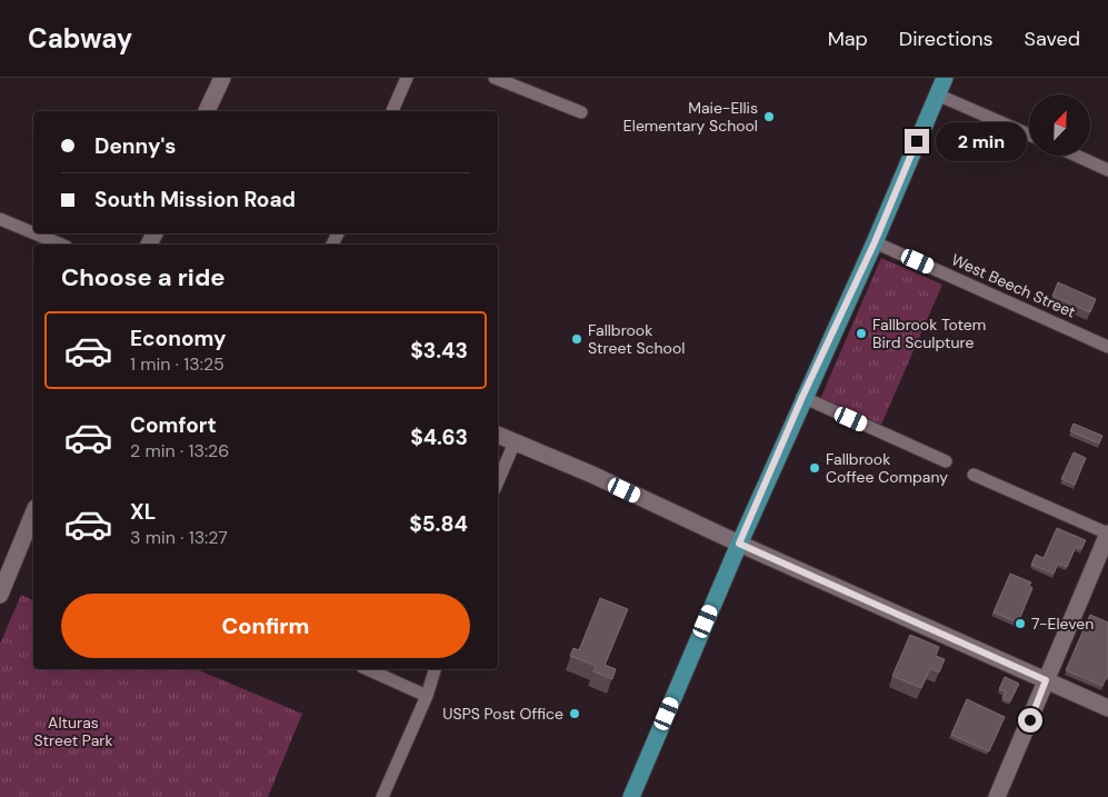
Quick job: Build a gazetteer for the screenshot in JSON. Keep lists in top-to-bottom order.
{
  "streets": {
    "street": ["West Beech Street"]
  },
  "parks": ["Alturas Street Park"],
  "places": [
    "Maie-Ellis Elementary School",
    "Fallbrook Totem Bird Sculpture",
    "Fallbrook Street School",
    "Fallbrook Coffee Company",
    "7-Eleven",
    "USPS Post Office"
  ],
  "north": "top right",
  "page": {
    "header": "Cabway",
    "nav": ["Map", "Directions", "Saved"],
    "banner": ["Denny's", "South Mission Road"],
    "bubble": "2 min",
    "heading": "Choose a ride",
    "list": [
      {
        "name": "Economy",
        "note": "1 min · 13:25",
        "value": "$3.43"
      },
      {
        "name": "Comfort",
        "note": "2 min · 13:26",
        "value": "$4.63"
      },
      {
        "name": "XL",
        "note": "3 min · 13:27",
        "value": "$5.84"
      }
    ],
    "buttons": "Confirm"
  }
}
